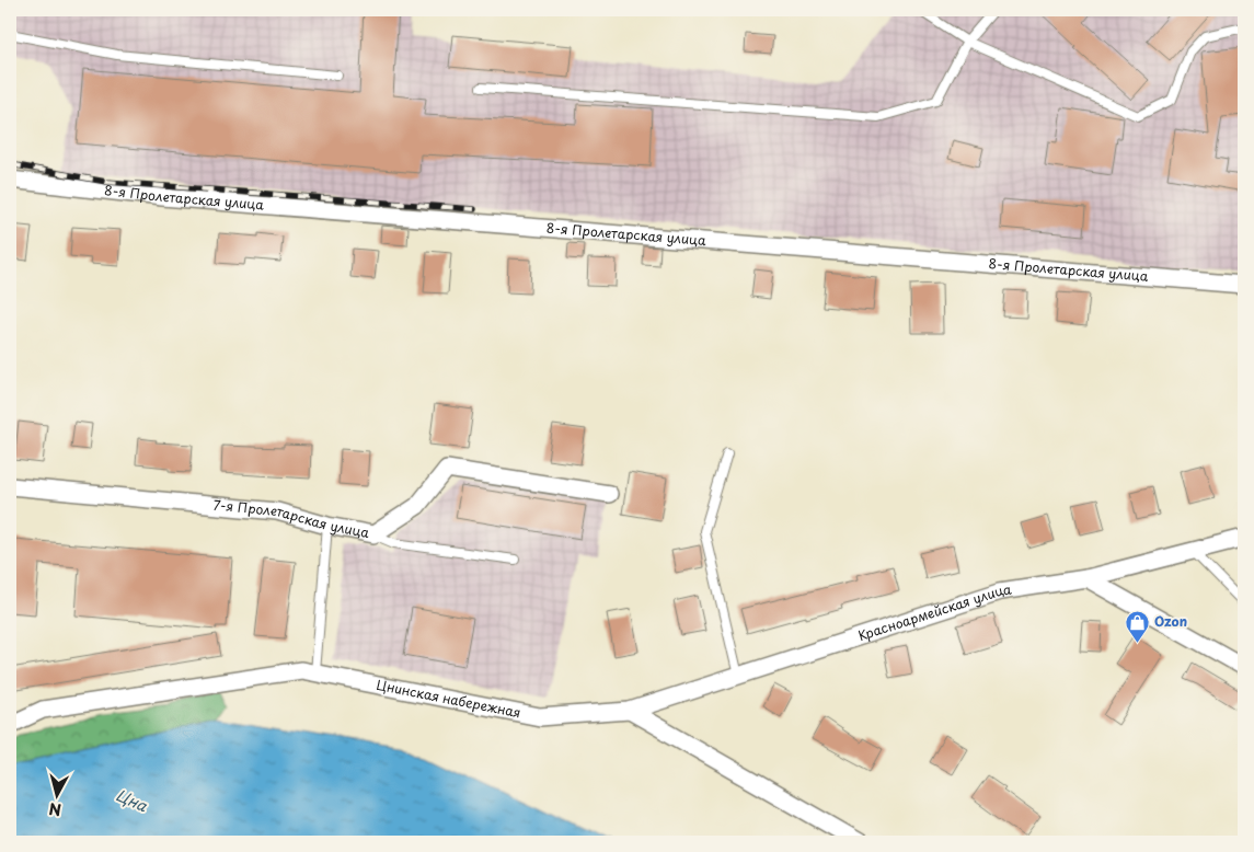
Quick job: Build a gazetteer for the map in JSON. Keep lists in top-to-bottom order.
{
  "streets": {
    "street": [
      "8-я Пролетарская улица",
      "7-я Пролетарская улица",
      "Красноармейская улица",
      "Цнинская набережная"
    ]
  },
  "crossings": [
    ["Красноармейская улица", "Цнинская набережная"]
  ],
  "water": ["Цна"],
  "places": {
    "shop": ["Ozon"]
  },
  "north": "bottom"
}
